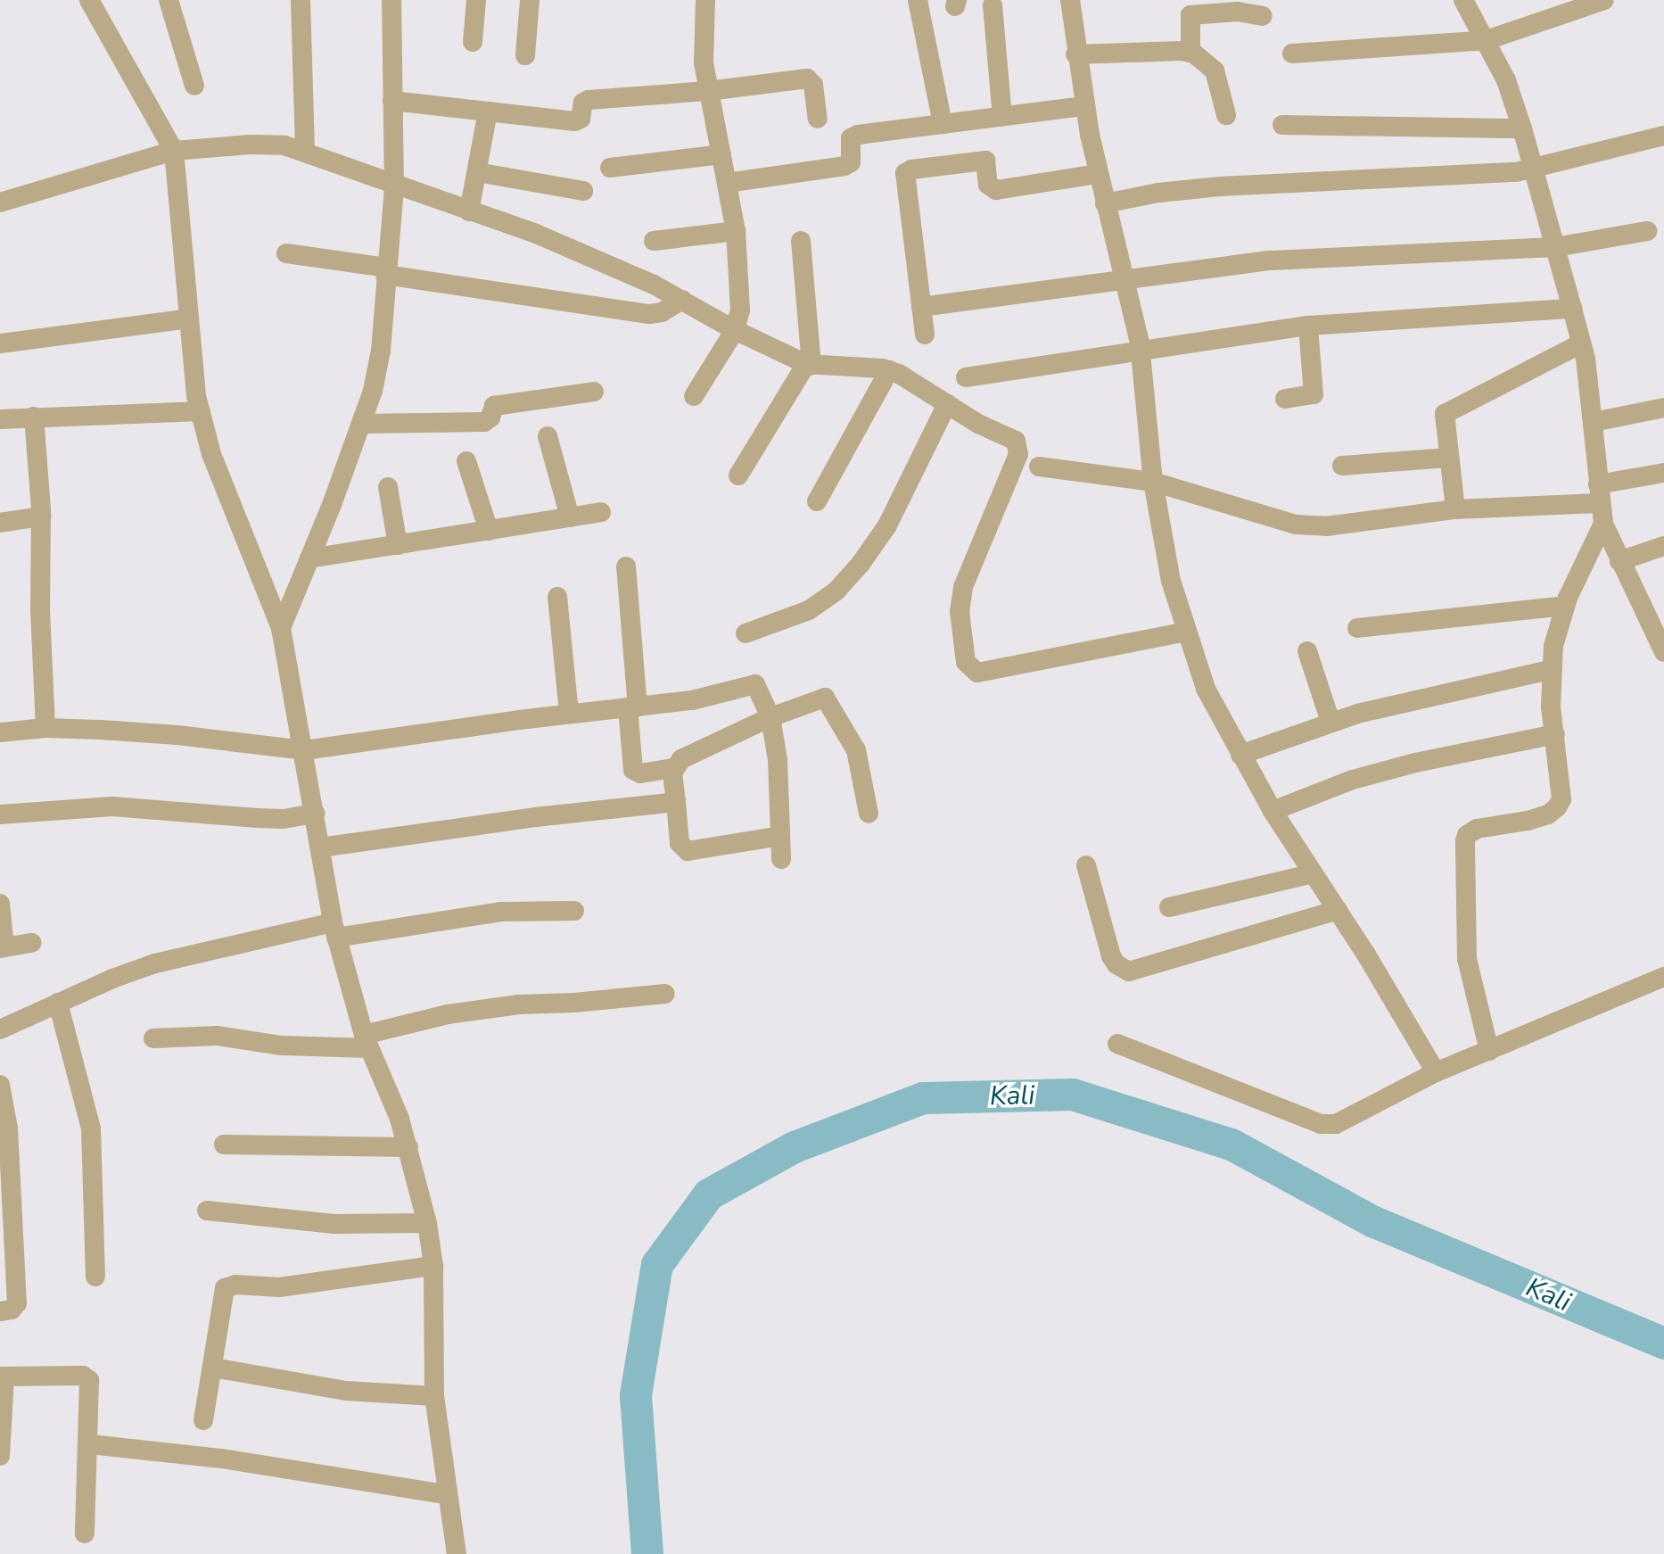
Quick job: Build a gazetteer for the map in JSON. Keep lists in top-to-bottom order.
{
  "water": ["Kali"]
}
